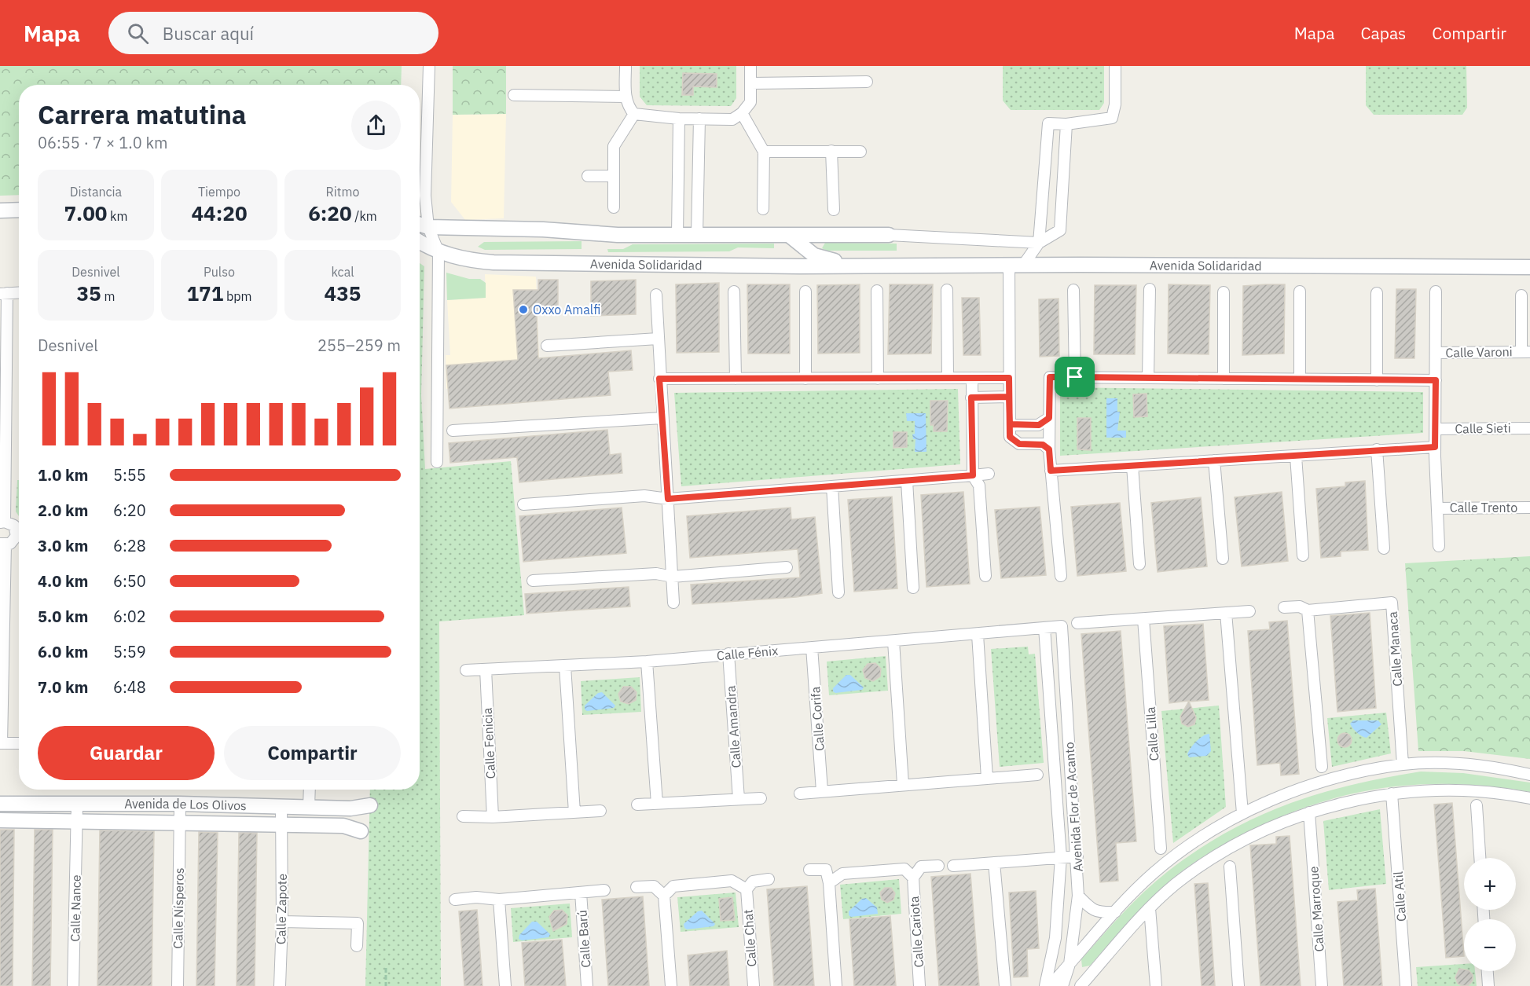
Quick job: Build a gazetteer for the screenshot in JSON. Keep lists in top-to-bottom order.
{
  "streets": {
    "main road": ["Avenida Solidaridad", "Avenida de Los Olivos"],
    "street": [
      "Calle Varoni",
      "Calle Sieti",
      "Calle Trento",
      "Calle Manaca",
      "Calle Fénix",
      "Calle Corifa",
      "Calle Amandra",
      "Calle Lilla",
      "Calle Fenicia",
      "Avenida Flor de Acanto",
      "Calle Atil",
      "Calle Nance",
      "Calle Nísperos",
      "Calle Zapote",
      "Calle Marroque",
      "Calle Cariota",
      "Calle Chat",
      "Calle Barú"
    ]
  },
  "crossings": [
    ["Calle Fénix", "Calle Corifa"],
    ["Calle Fénix", "Calle Amandra"],
    ["Calle Fénix", "Calle Fenicia"],
    ["Calle Fénix", "Avenida Flor de Acanto"],
    ["Avenida de Los Olivos", "Calle Nance"],
    ["Avenida de Los Olivos", "Calle Nísperos"],
    ["Avenida de Los Olivos", "Calle Zapote"]
  ],
  "places": ["Oxxo Amalfi"],
  "page": {
    "header": "Mapa",
    "search": "Buscar aquí",
    "nav": ["Mapa", "Capas", "Compartir"],
    "heading": ["Carrera matutina", "06:55 · 7 × 1.0 km"],
    "stats": [
      ["Distancia", "7.00 km"],
      ["Tiempo", "44:20"],
      ["Ritmo", "6:20 /km"],
      ["Desnivel", "35 m"],
      ["Pulso", "171 bpm"],
      ["kcal", "435"]
    ],
    "chart": ["Desnivel", "255–259 m"],
    "list": [
      {
        "name": "1.0 km",
        "note": "5:55"
      },
      {
        "name": "2.0 km",
        "note": "6:20"
      },
      {
        "name": "3.0 km",
        "note": "6:28"
      },
      {
        "name": "4.0 km",
        "note": "6:50"
      },
      {
        "name": "5.0 km",
        "note": "6:02"
      },
      {
        "name": "6.0 km",
        "note": "5:59"
      },
      {
        "name": "7.0 km",
        "note": "6:48"
      }
    ],
    "buttons": ["Guardar", "Compartir"],
    "map_buttons": ["+", "−"]
  }
}
